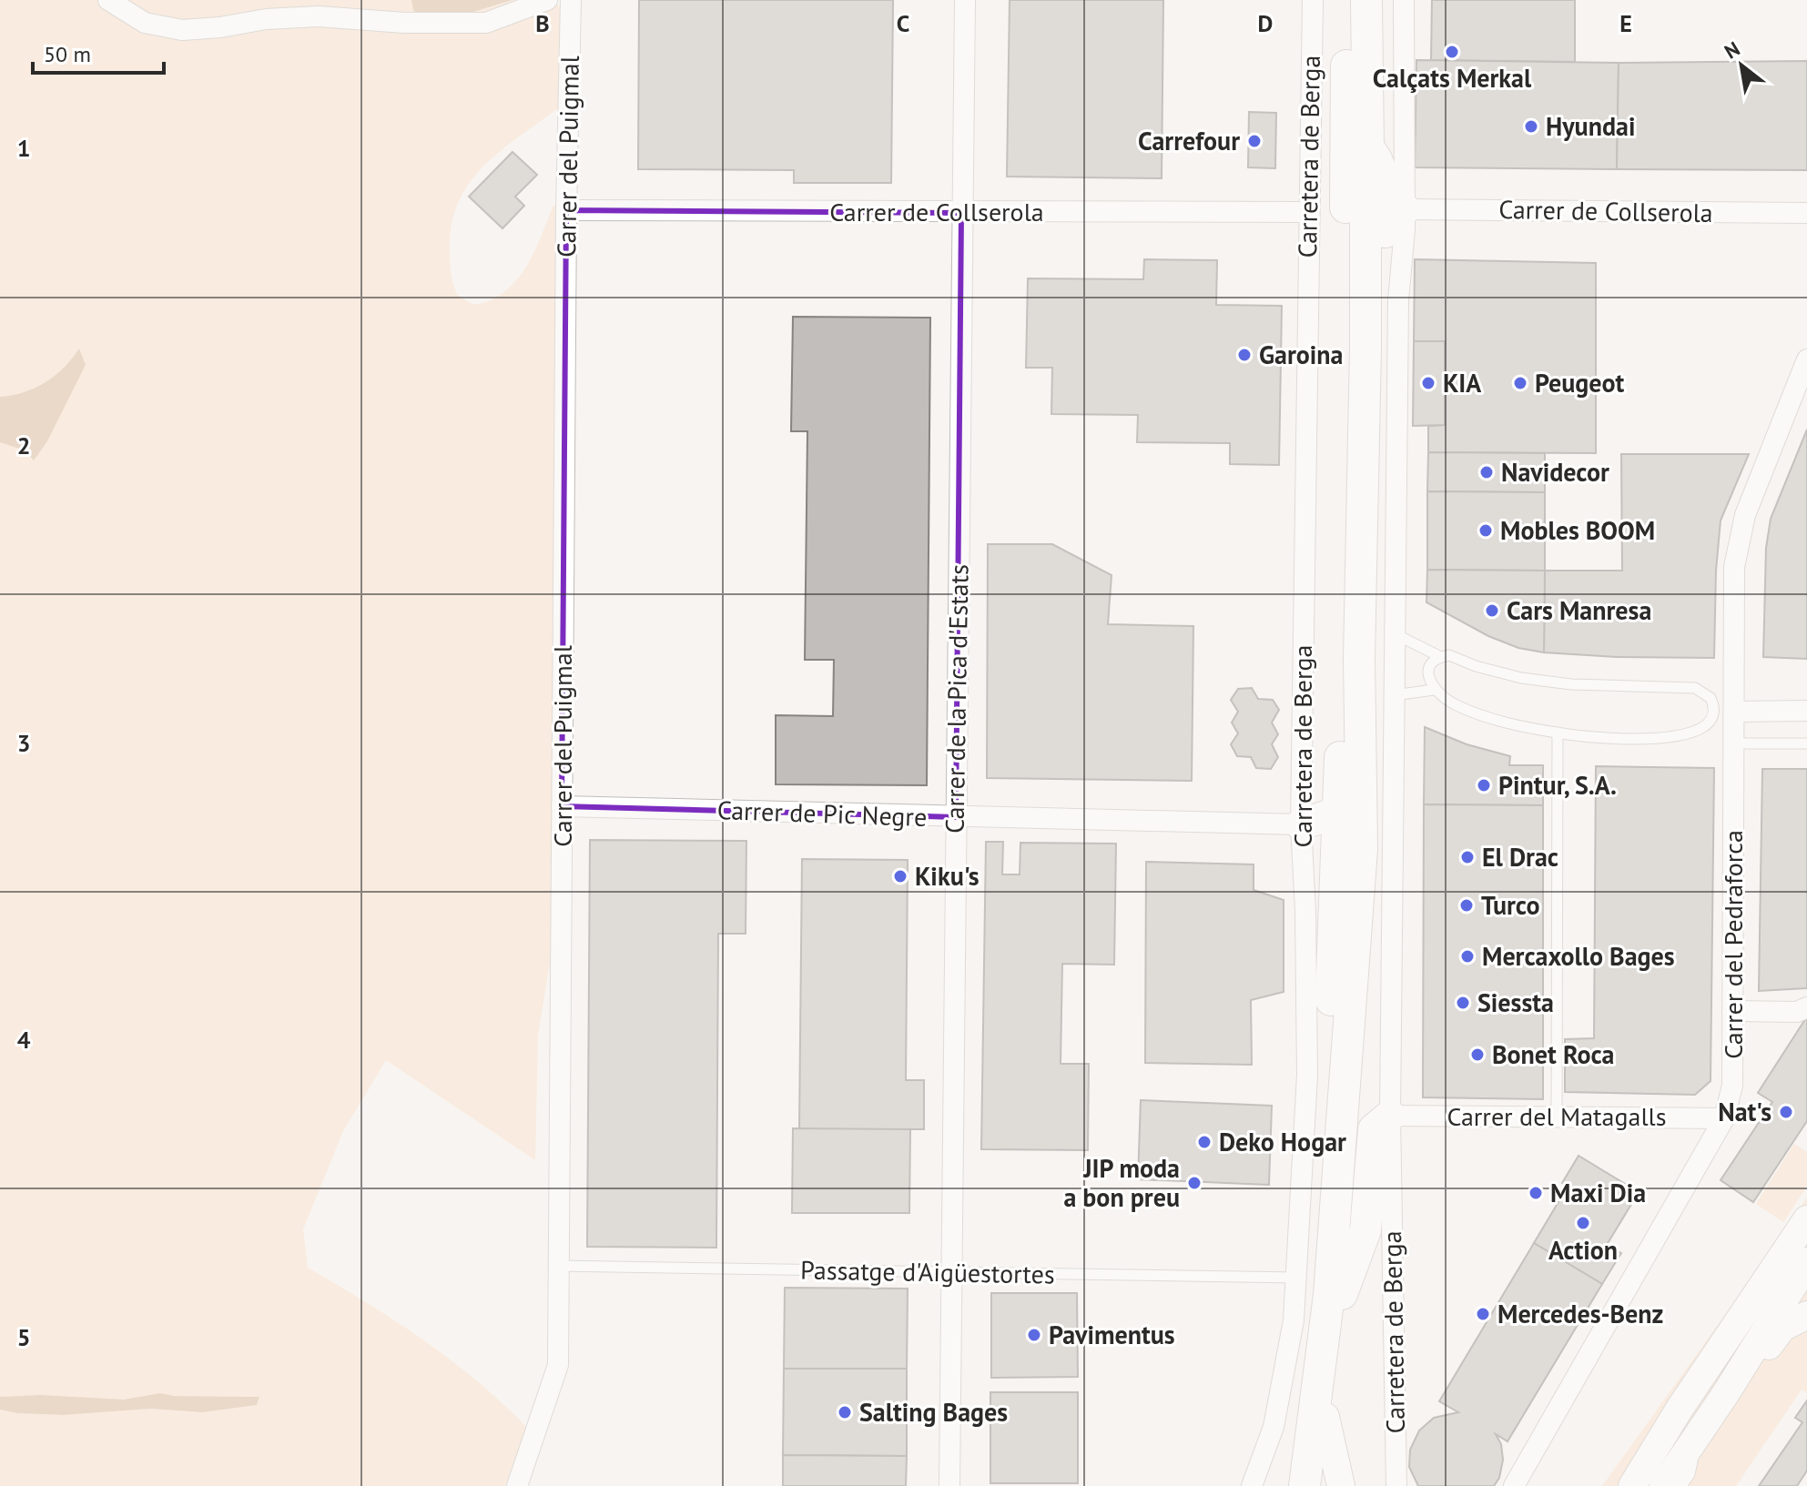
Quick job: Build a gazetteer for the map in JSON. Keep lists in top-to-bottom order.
{
  "streets": {
    "street": [
      "Carrer del Puigmal",
      "Carretera de Berga",
      "Carrer de Collserola",
      "Carrer de la Pica d'Estats",
      "Carrer de Pic Negre",
      "Carrer del Pedraforca",
      "Carrer del Matagalls"
    ],
    "lane": ["Passatge d'Aigüestortes"]
  },
  "crossings": [
    ["Carrer del Puigmal", "Carrer de Collserola"],
    ["Carrer del Puigmal", "Carrer de Pic Negre"],
    ["Carrer del Puigmal", "Passatge d'Aigüestortes"],
    ["Carretera de Berga", "Carrer de Collserola"],
    ["Carretera de Berga", "Carrer de Pic Negre"],
    ["Carretera de Berga", "Carrer del Matagalls"],
    ["Carretera de Berga", "Passatge d'Aigüestortes"],
    ["Carrer de Collserola", "Carrer de la Pica d'Estats"],
    ["Carrer de la Pica d'Estats", "Carrer de Pic Negre"],
    ["Carrer de la Pica d'Estats", "Passatge d'Aigüestortes"],
    ["Carrer del Pedraforca", "Carrer del Matagalls"]
  ],
  "places": [
    "Calçats Merkal",
    "Hyundai",
    "Carrefour",
    "Garoina",
    "KIA",
    "Peugeot",
    "Navidecor",
    "Mobles BOOM",
    "Cars Manresa",
    "Pintur, S.A.",
    "El Drac",
    "Kiku's",
    "Turco",
    "Mercaxollo Bages",
    "Siessta",
    "Bonet Roca",
    "Nat's",
    "Deko Hogar",
    "JIP moda a bon preu",
    "Maxi Dia",
    "Action",
    "Mercedes-Benz",
    "Pavimentus",
    "Salting Bages"
  ],
  "scale_bar": "50 m",
  "north": "top left",
  "grid": {
    "columns": [
      "B",
      "C",
      "D",
      "E"
    ],
    "rows": [
      "1",
      "2",
      "3",
      "4",
      "5"
    ]
  }
}
